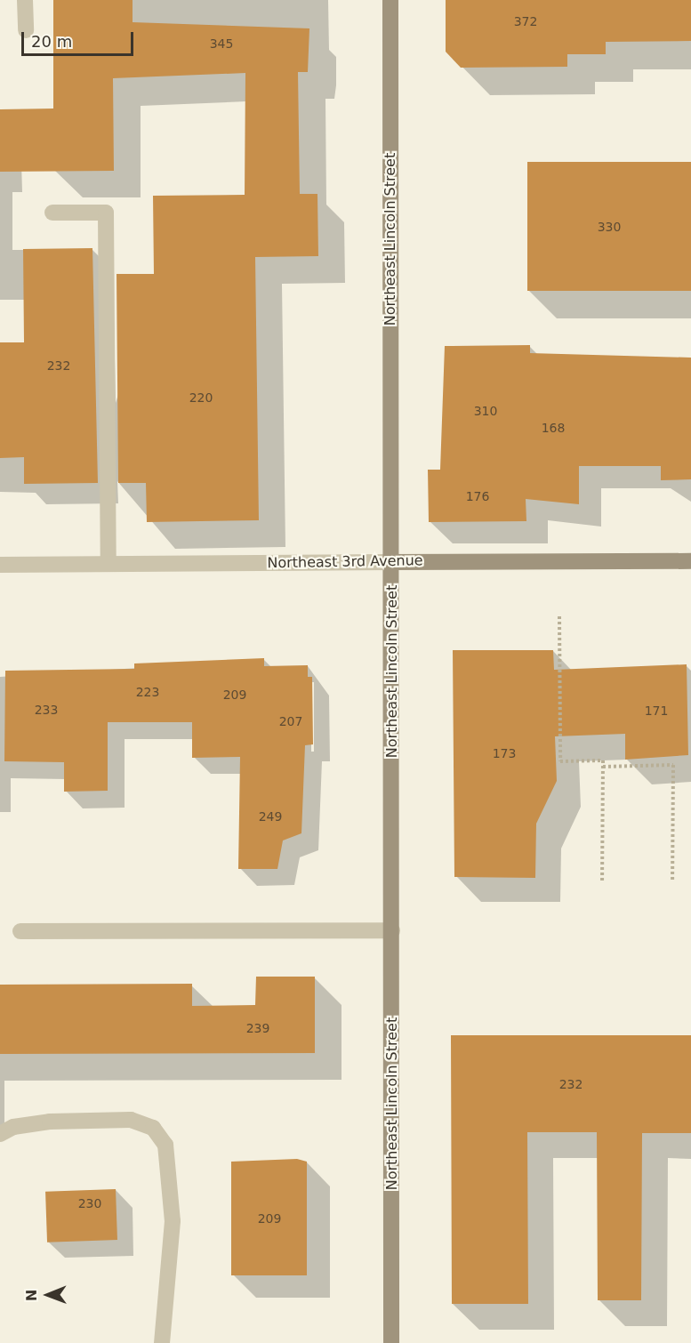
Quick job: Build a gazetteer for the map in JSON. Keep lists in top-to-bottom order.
{
  "streets": {
    "street": ["Northeast Lincoln Street", "Northeast 3rd Avenue"]
  },
  "crossings": [
    ["Northeast Lincoln Street", "Northeast 3rd Avenue"]
  ],
  "house_numbers": [
    "372",
    "345",
    "330",
    "232",
    "220",
    "310",
    "168",
    "176",
    "223",
    "209",
    "233",
    "171",
    "207",
    "173",
    "249",
    "239",
    "232",
    "230",
    "209"
  ],
  "scale_bar": "20 m",
  "north": "left"
}
